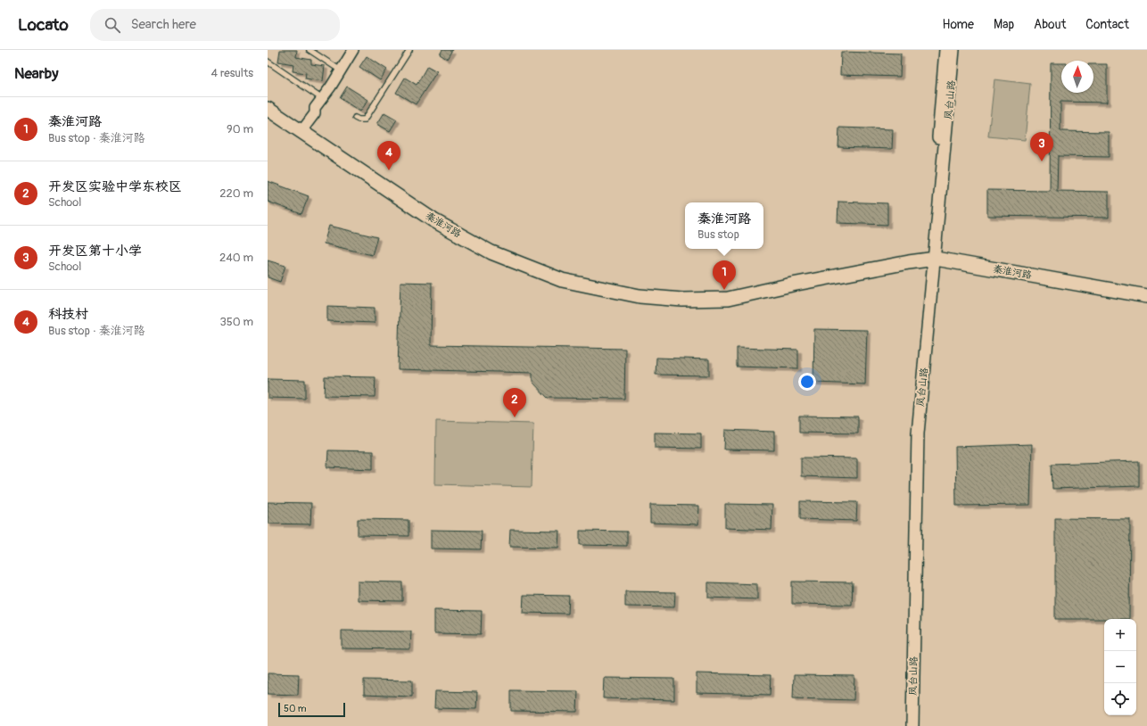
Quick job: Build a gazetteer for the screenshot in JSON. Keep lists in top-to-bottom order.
{
  "streets": {
    "main road": ["秦淮河路"],
    "street": ["凤台山路"]
  },
  "crossings": [
    ["凤台山路", "秦淮河路"]
  ],
  "scale_bar": "50 m",
  "north": "top",
  "page": {
    "header": "Locato",
    "search": "Search here",
    "nav": [
      "Home",
      "Map",
      "About",
      "Contact"
    ],
    "heading": ["Nearby", "4 results"],
    "list": [
      {
        "mark": "1",
        "name": "秦淮河路",
        "note": "Bus stop · 秦淮河路",
        "value": "90 m"
      },
      {
        "mark": "2",
        "name": "开发区实验中学东校区",
        "note": "School",
        "value": "220 m"
      },
      {
        "mark": "3",
        "name": "开发区第十小学",
        "note": "School",
        "value": "240 m"
      },
      {
        "mark": "4",
        "name": "科技村",
        "note": "Bus stop · 秦淮河路",
        "value": "350 m"
      }
    ],
    "pins": [
      "3",
      "4",
      "1",
      "2"
    ],
    "popup": ["秦淮河路", "Bus stop"],
    "map_buttons": ["+", "−"],
    "scale": "50 m"
  }
}
